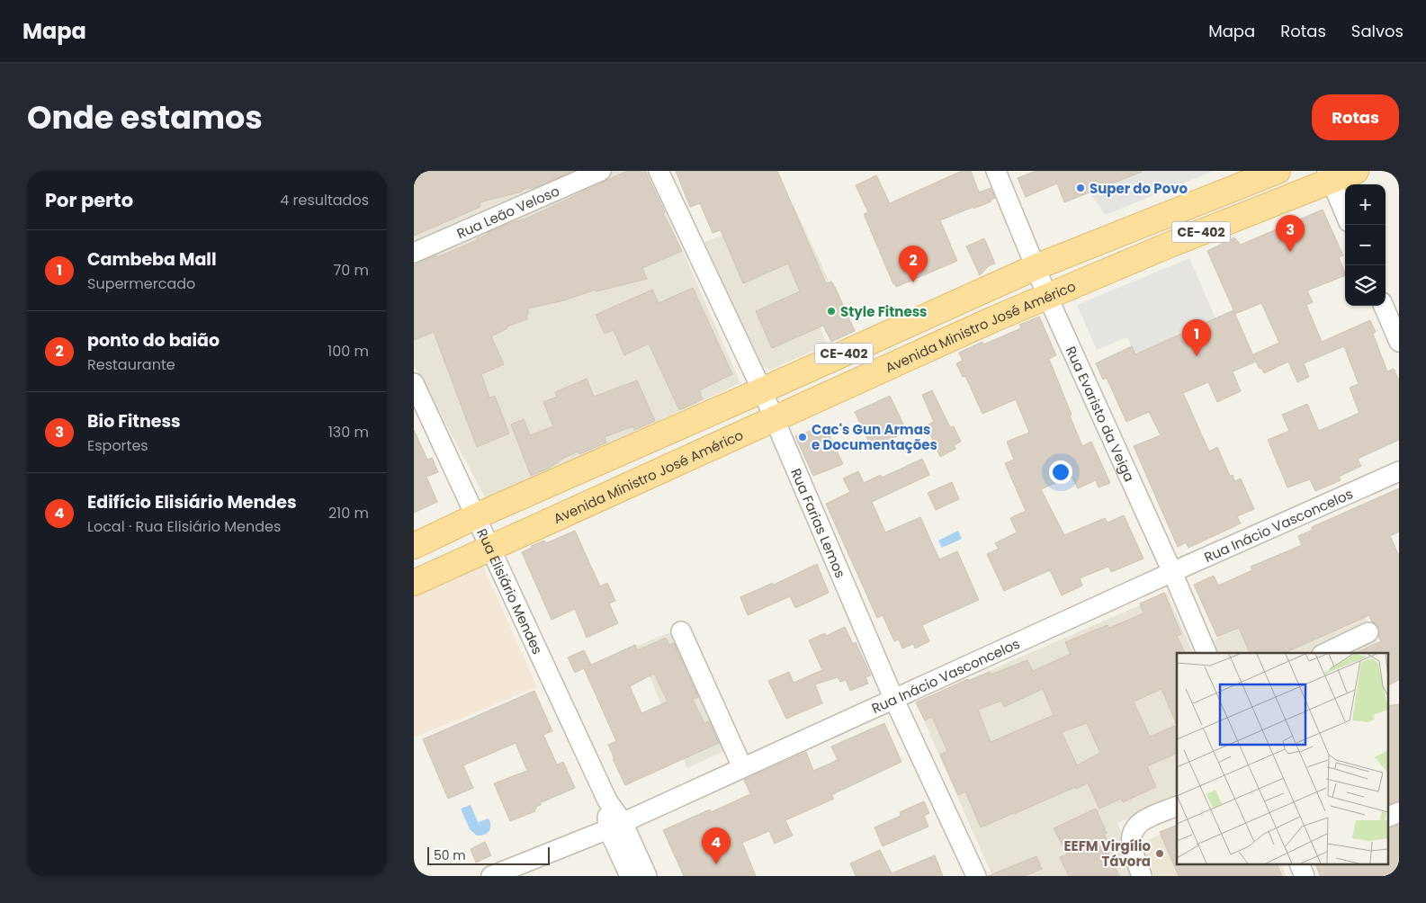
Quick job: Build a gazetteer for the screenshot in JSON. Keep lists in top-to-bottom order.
{
  "streets": {
    "main road": ["CE-402", "Avenida Ministro José Américo"],
    "street": [
      "Rua Leão Veloso",
      "Rua Evaristo da Veiga",
      "Rua Farias Lemos",
      "Rua Inácio Vasconcelos",
      "Rua Elisiário Mendes"
    ]
  },
  "crossings": [
    ["CE-402", "Rua Evaristo da Veiga"],
    ["CE-402", "Rua Farias Lemos"],
    ["CE-402", "Rua Elisiário Mendes"],
    ["Avenida Ministro José Américo", "Rua Evaristo da Veiga"],
    ["Avenida Ministro José Américo", "Rua Farias Lemos"],
    ["Avenida Ministro José Américo", "Rua Elisiário Mendes"],
    ["Rua Evaristo da Veiga", "Rua Inácio Vasconcelos"],
    ["Rua Farias Lemos", "Rua Inácio Vasconcelos"],
    ["Rua Inácio Vasconcelos", "Rua Elisiário Mendes"]
  ],
  "places": [
    "Super do Povo",
    "Style Fitness",
    "Cac's Gun Armas e Documentações",
    "EEFM Virgílio Távora"
  ],
  "scale_bar": "50 m",
  "page": {
    "header": "Mapa",
    "nav": ["Mapa", "Rotas", "Salvos"],
    "title": "Onde estamos",
    "buttons": "Rotas",
    "heading": ["Por perto", "4 resultados"],
    "map_buttons": ["+", "−"],
    "pins": [
      "3",
      "2",
      "1",
      "4"
    ],
    "list": [
      {
        "mark": "1",
        "name": "Cambeba Mall",
        "note": "Supermercado",
        "value": "70 m"
      },
      {
        "mark": "2",
        "name": "ponto do baião",
        "note": "Restaurante",
        "value": "100 m"
      },
      {
        "mark": "3",
        "name": "Bio Fitness",
        "note": "Esportes",
        "value": "130 m"
      },
      {
        "mark": "4",
        "name": "Edifício Elisiário Mendes",
        "note": "Local · Rua Elisiário Mendes",
        "value": "210 m"
      }
    ],
    "scale": "50 m"
  }
}
